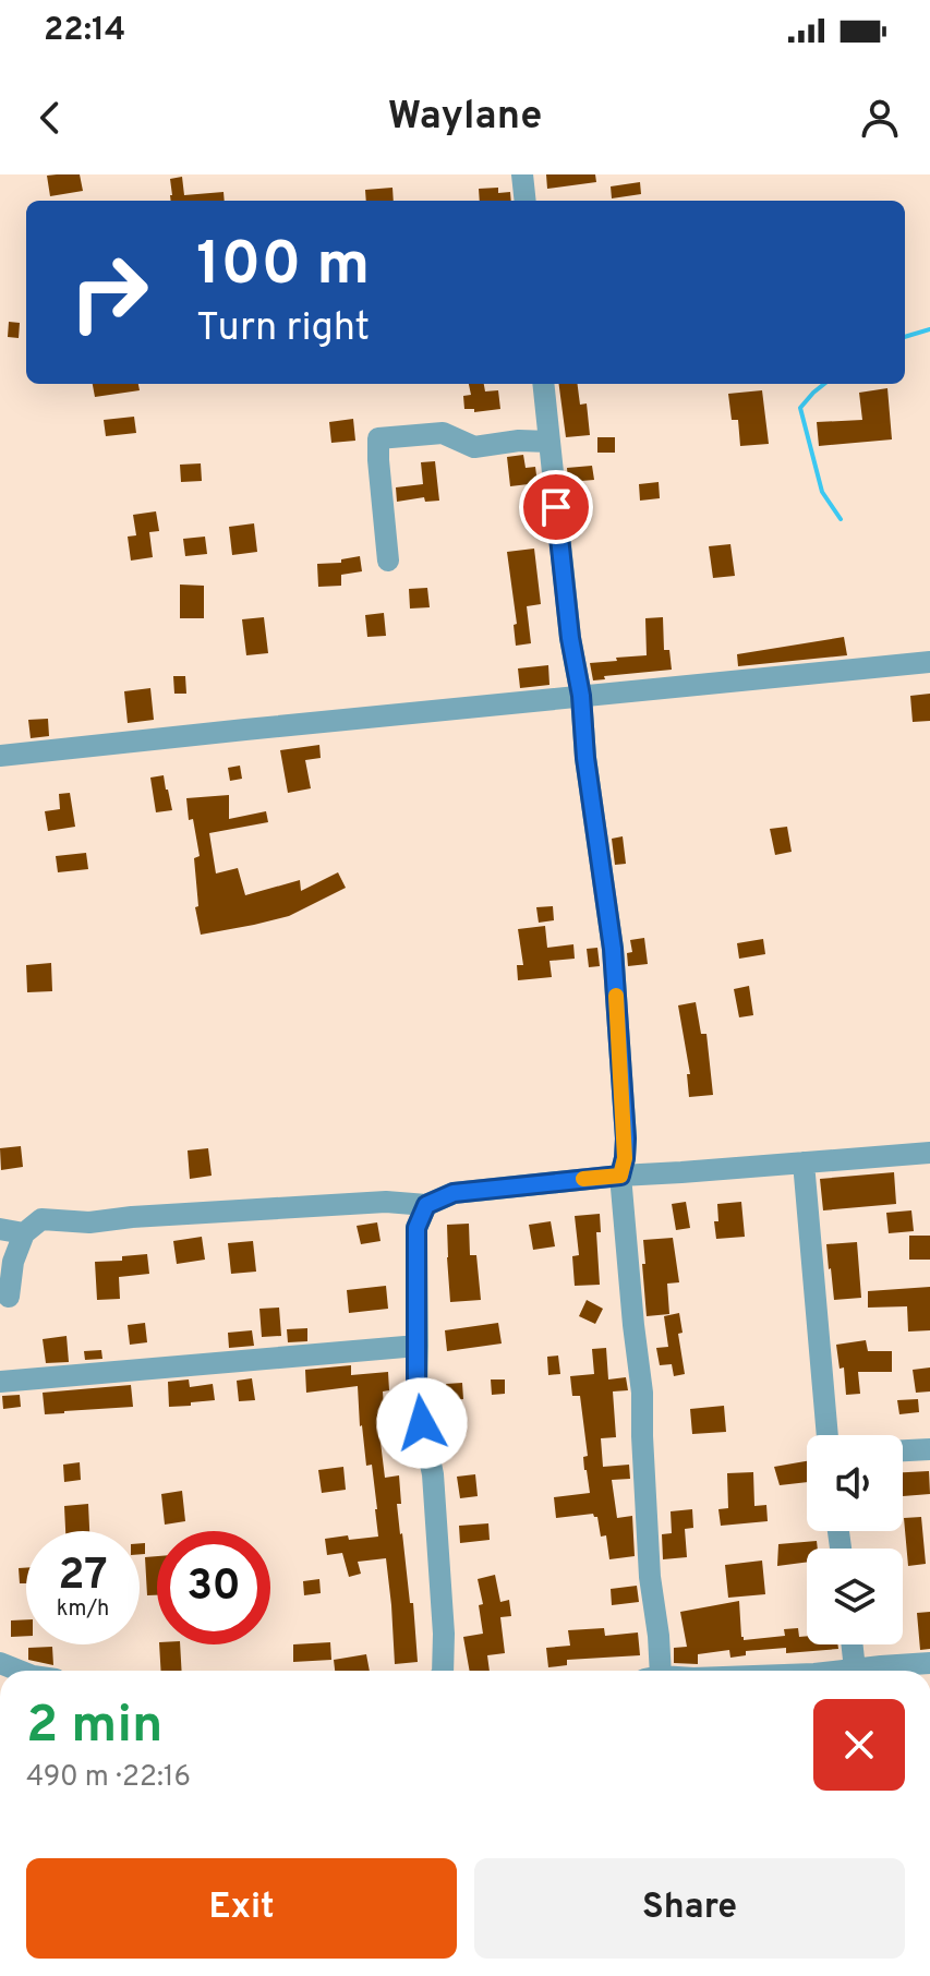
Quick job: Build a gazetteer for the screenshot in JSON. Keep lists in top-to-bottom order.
{
  "page": {
    "status": "22:14",
    "header": "Waylane",
    "turn": ["100 m", "Turn right"],
    "speed": "27 km/h",
    "limit": "30",
    "heading": ["2 min", "490 m · 22:16"],
    "buttons": ["Exit", "Share"]
  }
}
